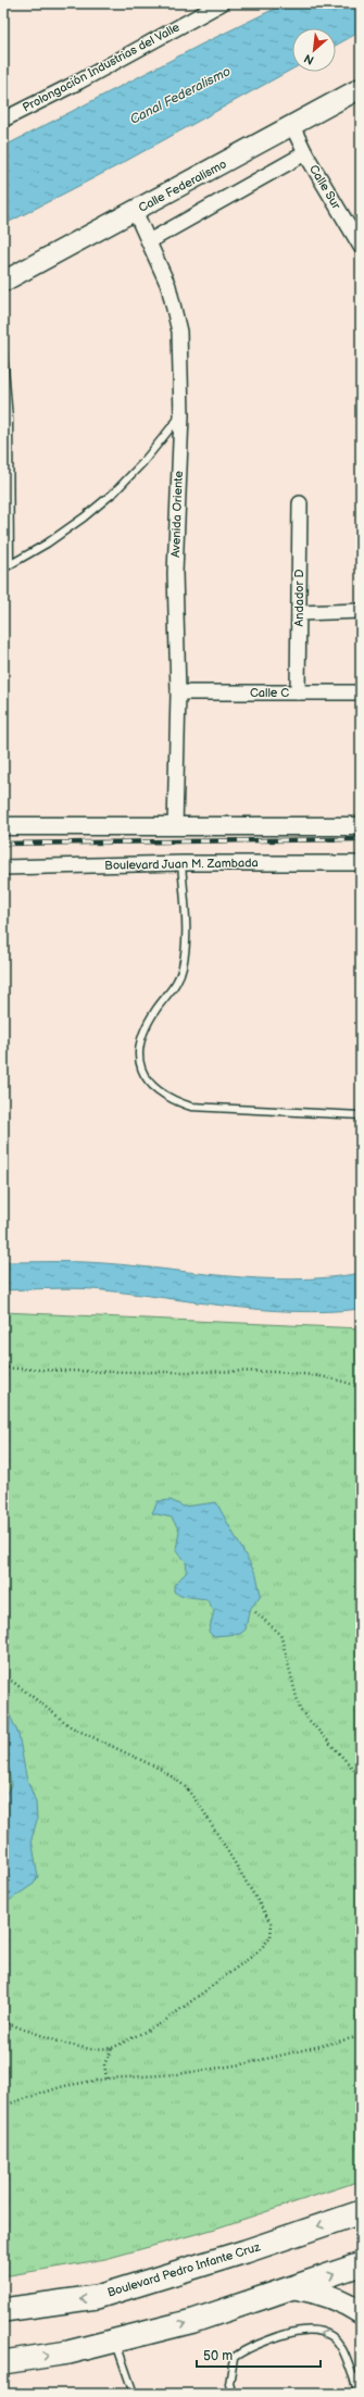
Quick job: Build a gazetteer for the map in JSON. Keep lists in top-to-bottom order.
{
  "streets": {
    "highway": ["Boulevard Pedro Infante Cruz"],
    "main road": ["Calle Federalismo"],
    "street": [
      "Prolongación Industrias del Valle",
      "Calle Sur",
      "Avenida Oriente",
      "Andador D",
      "Calle C",
      "Boulevard Juan M. Zambada"
    ]
  },
  "crossings": [
    ["Calle Federalismo", "Calle Sur"],
    ["Calle Federalismo", "Avenida Oriente"],
    ["Avenida Oriente", "Calle C"],
    ["Andador D", "Calle C"]
  ],
  "water": ["Canal Federalismo"],
  "scale_bar": "50 m",
  "north": "bottom left"
}
